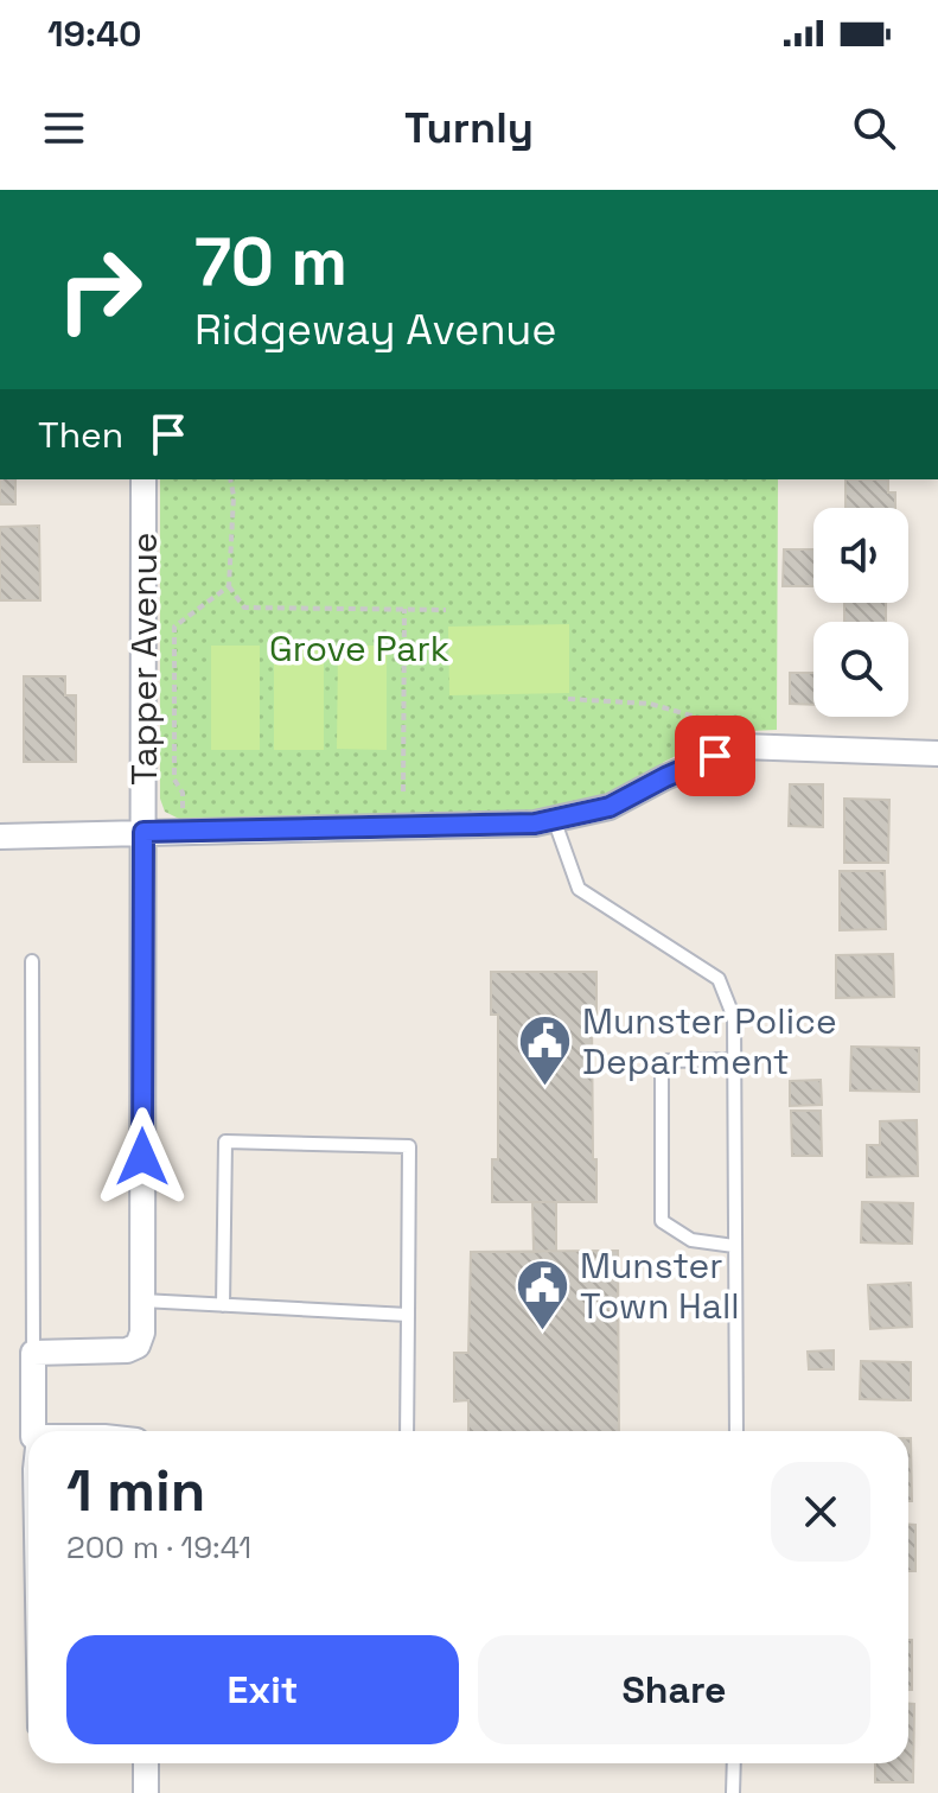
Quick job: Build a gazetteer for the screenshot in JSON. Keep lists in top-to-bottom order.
{
  "streets": {
    "street": ["Tapper Avenue"]
  },
  "parks": ["Grove Park"],
  "places": {
    "public building": ["Munster Police Department", "Munster Town Hall"]
  },
  "page": {
    "status": "19:40",
    "header": "Turnly",
    "turn": ["70 m", "Ridgeway Avenue"],
    "then": "Then",
    "heading": ["1 min", "200 m · 19:41"],
    "buttons": ["Exit", "Share"]
  }
}
